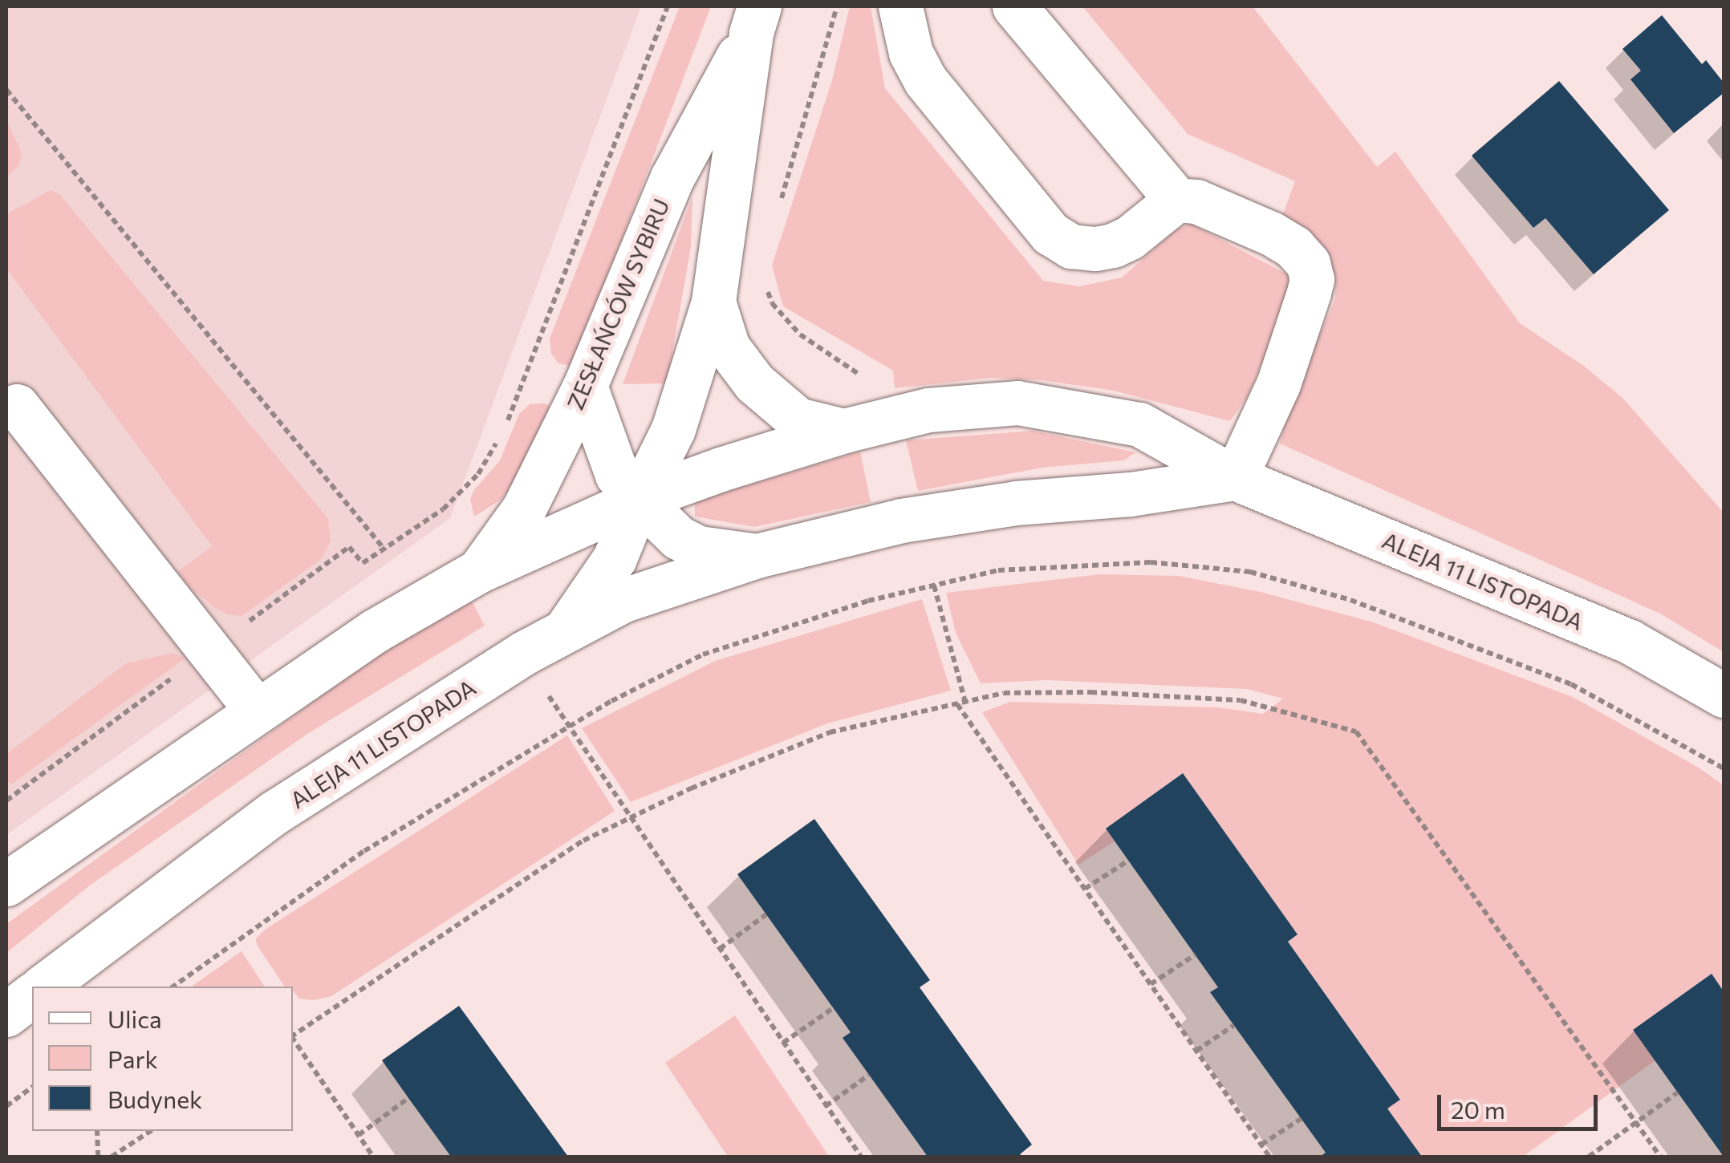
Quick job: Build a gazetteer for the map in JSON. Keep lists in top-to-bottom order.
{
  "streets": {
    "street": ["ZESŁAŃCÓW SYBIRU", "ALEJA 11 LISTOPADA"]
  },
  "crossings": [
    ["ZESŁAŃCÓW SYBIRU", "ALEJA 11 LISTOPADA"]
  ],
  "legend": ["Ulica", "Park", "Budynek"],
  "scale_bar": "20 m"
}
